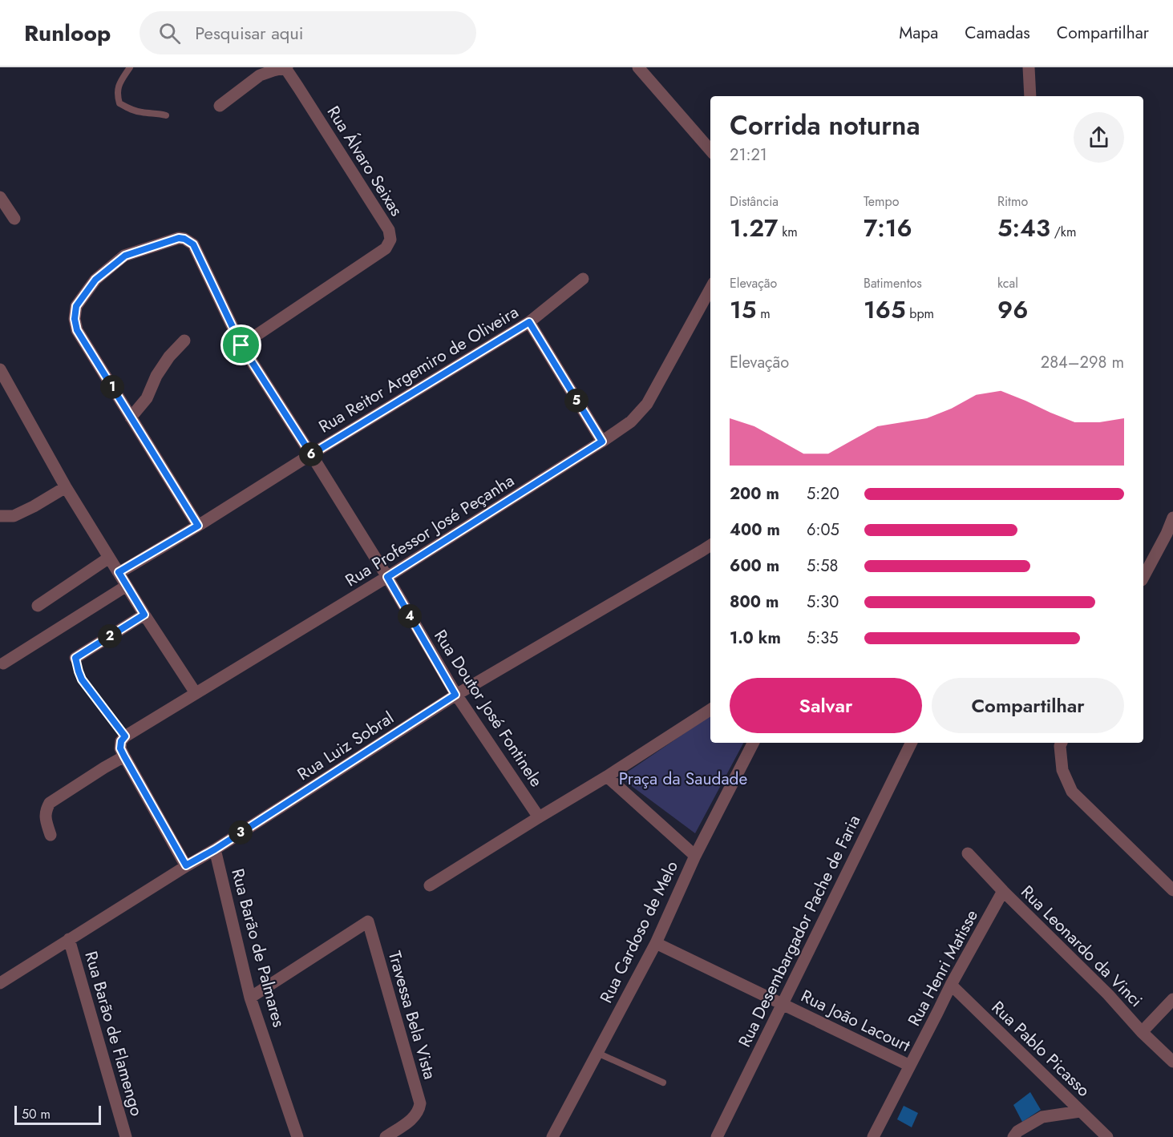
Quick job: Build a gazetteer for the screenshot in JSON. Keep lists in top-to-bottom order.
{
  "streets": {
    "street": [
      "Rua Álvaro Seixas",
      "Rua Reitor Argemiro de Oliveira",
      "Rua Professor José Peçanha",
      "Rua Doutor José Fontinele",
      "Rua Luiz Sobral",
      "Rua Desembargador Pache de Faria",
      "Rua Cardoso de Melo",
      "Rua Leonardo da Vinci",
      "Rua Barão de Palmares",
      "Rua Henri Matisse",
      "Travessa Bela Vista",
      "Rua João Lacourt",
      "Rua Barão de Flamengo",
      "Rua Pablo Picasso"
    ]
  },
  "crossings": [
    ["Rua Álvaro Seixas", "Rua Doutor José Fontinele"],
    ["Rua Reitor Argemiro de Oliveira", "Rua Doutor José Fontinele"],
    ["Rua Professor José Peçanha", "Rua Doutor José Fontinele"],
    ["Rua Doutor José Fontinele", "Rua Luiz Sobral"],
    ["Rua Luiz Sobral", "Rua Barão de Palmares"],
    ["Rua Luiz Sobral", "Rua Barão de Flamengo"],
    ["Rua Desembargador Pache de Faria", "Rua João Lacourt"],
    ["Rua Cardoso de Melo", "Rua João Lacourt"],
    ["Rua Leonardo da Vinci", "Rua Henri Matisse"],
    ["Rua Barão de Palmares", "Travessa Bela Vista"],
    ["Rua Henri Matisse", "Rua João Lacourt"],
    ["Rua Henri Matisse", "Rua Pablo Picasso"]
  ],
  "parks": ["Praça da Saudade"],
  "scale_bar": "50 m",
  "page": {
    "header": "Runloop",
    "search": "Pesquisar aqui",
    "nav": ["Mapa", "Camadas", "Compartilhar"],
    "heading": ["Corrida noturna", "21:21"],
    "stats": [
      ["Distância", "1.27 km"],
      ["Tempo", "7:16"],
      ["Ritmo", "5:43 /km"],
      ["Elevação", "15 m"],
      ["Batimentos", "165 bpm"],
      ["kcal", "96"]
    ],
    "chart": ["Elevação", "284–298 m"],
    "pins": [
      "1",
      "5",
      "6",
      "4",
      "2",
      "3"
    ],
    "list": [
      {
        "name": "200 m",
        "note": "5:20"
      },
      {
        "name": "400 m",
        "note": "6:05"
      },
      {
        "name": "600 m",
        "note": "5:58"
      },
      {
        "name": "800 m",
        "note": "5:30"
      },
      {
        "name": "1.0 km",
        "note": "5:35"
      }
    ],
    "buttons": ["Salvar", "Compartilhar"],
    "scale": "50 m"
  }
}
